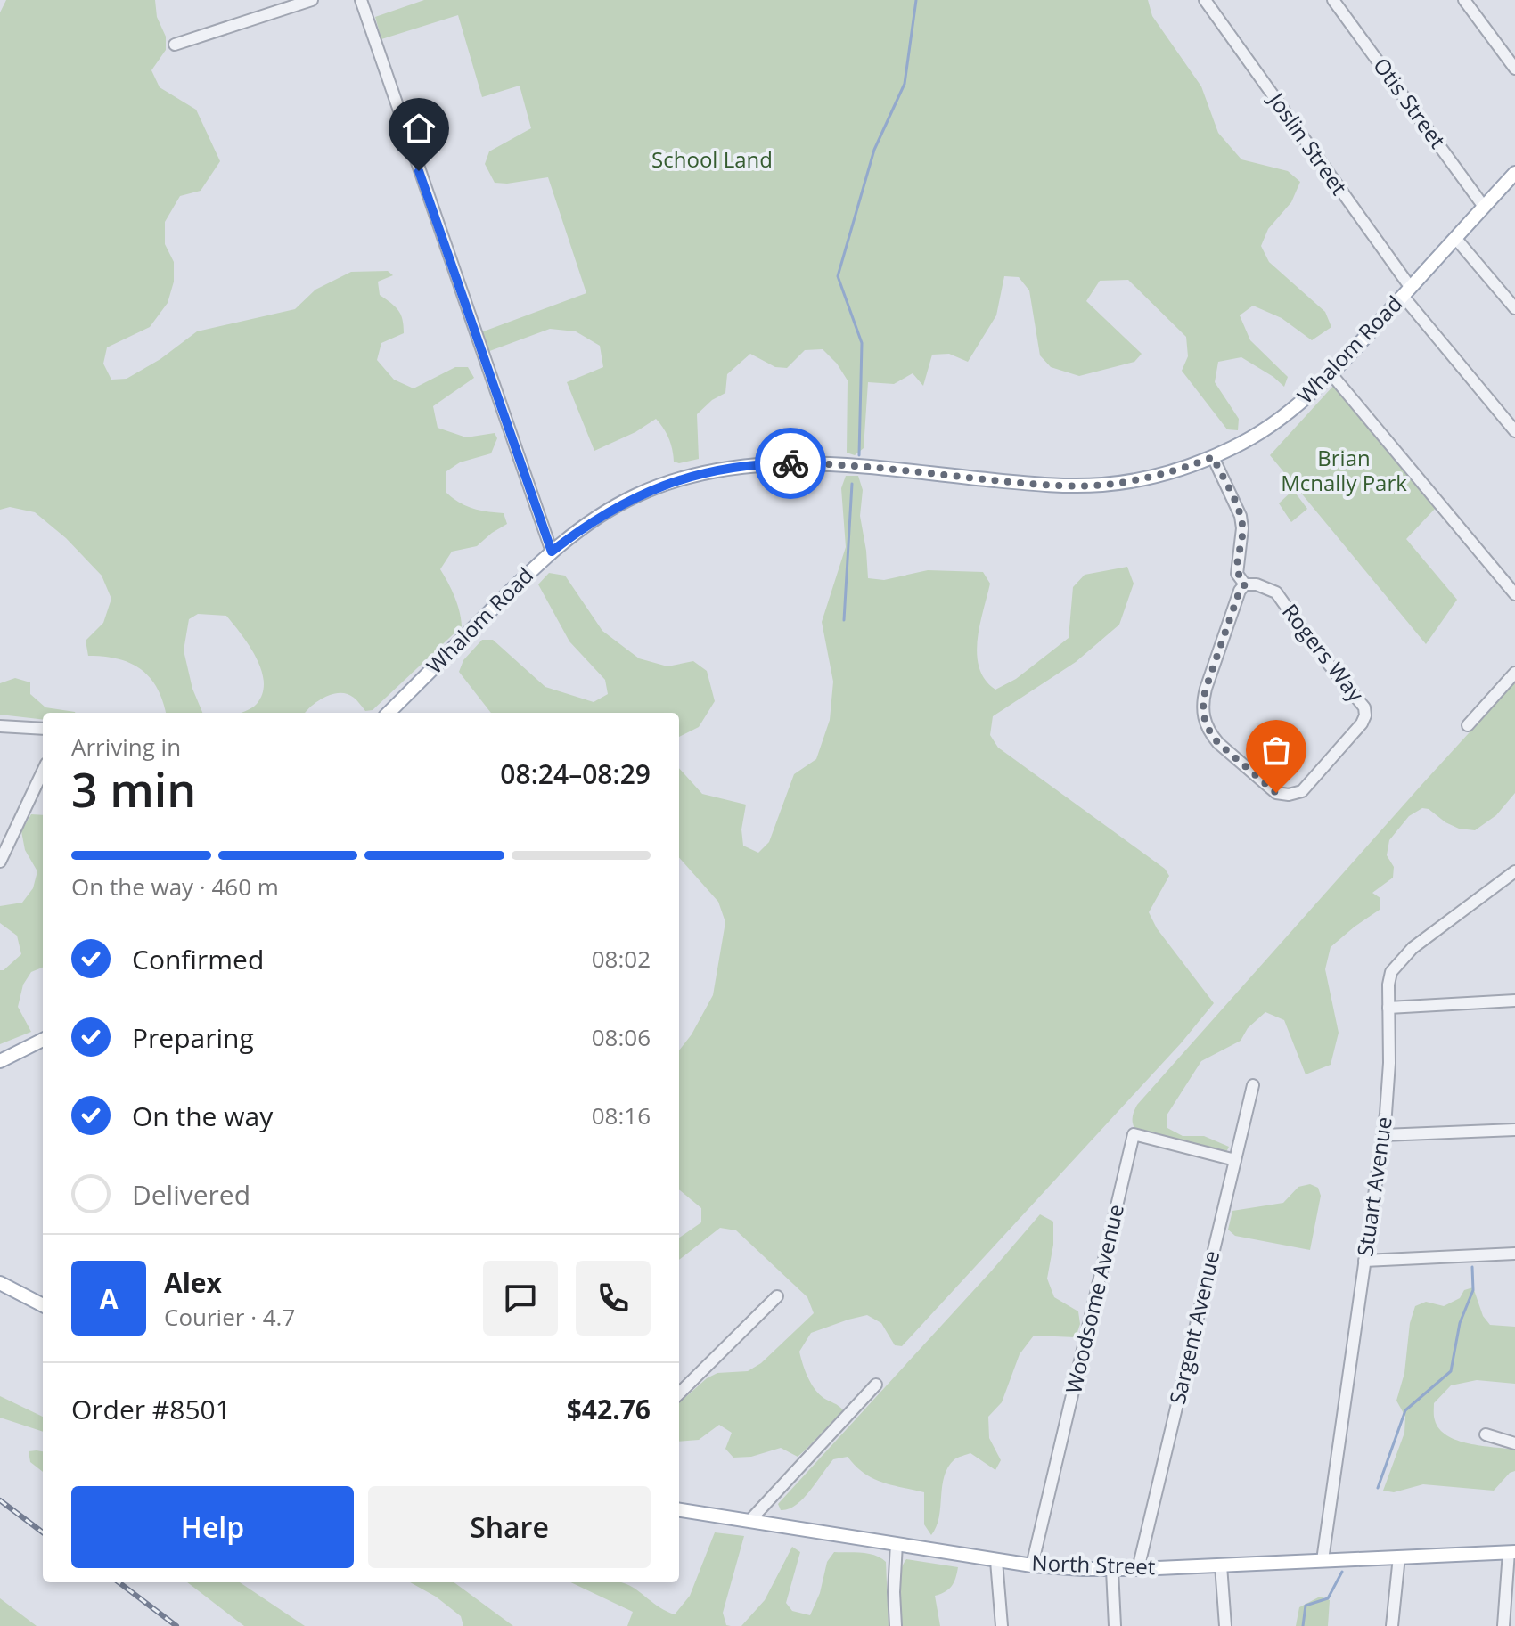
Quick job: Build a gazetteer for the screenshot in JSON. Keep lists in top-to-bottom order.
{
  "streets": {
    "main road": ["Whalom Road", "North Street"],
    "street": [
      "Otis Street",
      "Joslin Street",
      "Rogers Way",
      "Stuart Avenue",
      "Woodsome Avenue",
      "Sargent Avenue"
    ]
  },
  "crossings": [
    ["Otis Street", "Whalom Road"],
    ["Joslin Street", "Whalom Road"],
    ["Stuart Avenue", "North Street"],
    ["Woodsome Avenue", "Sargent Avenue"],
    ["Woodsome Avenue", "North Street"],
    ["Sargent Avenue", "North Street"]
  ],
  "parks": ["School Land", "Brian Mcnally Park"],
  "page": {
    "heading": ["3 min", "Arriving in", "08:24–08:29"],
    "panel": [
      "Alex",
      "Courier · 4.7",
      "Order #8501",
      "$42.76"
    ],
    "bar": "On the way · 460 m",
    "list": [
      ["Confirmed", "08:02"],
      ["Preparing", "08:06"],
      ["On the way", "08:16"],
      "Delivered"
    ],
    "round": "A",
    "buttons": ["Help", "Share"]
  }
}
